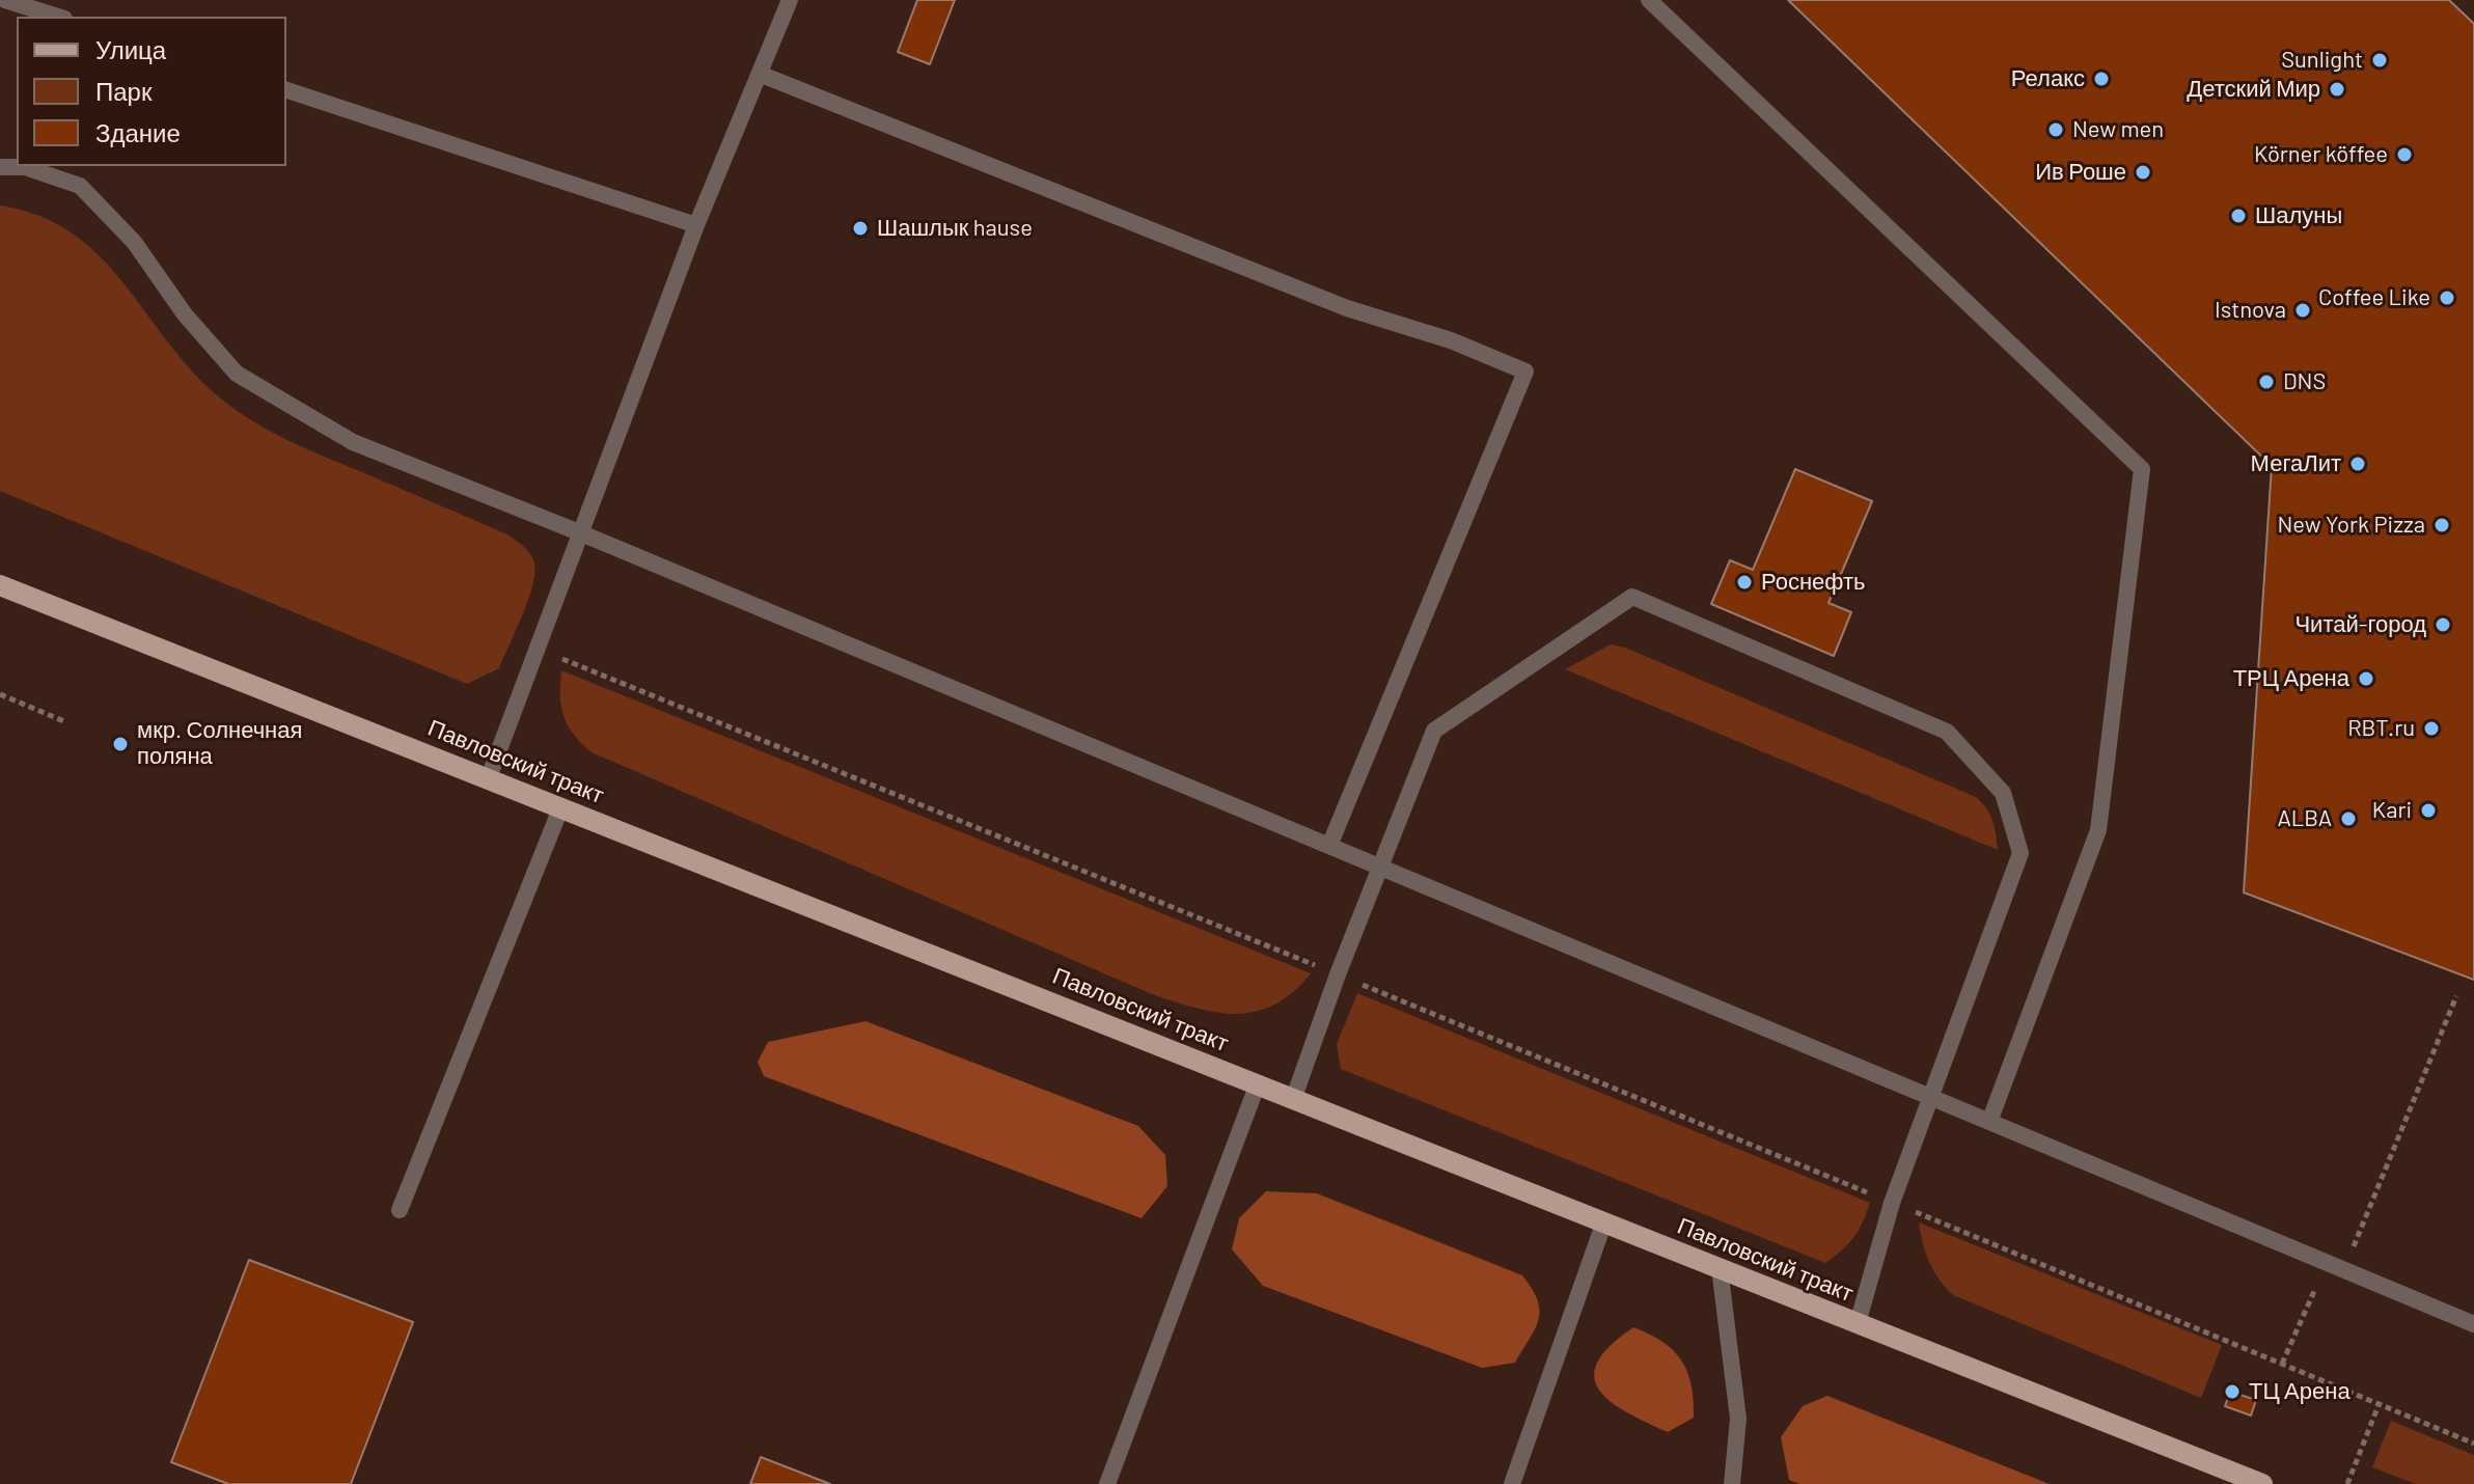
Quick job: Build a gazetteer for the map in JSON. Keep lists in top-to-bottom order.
{
  "streets": {
    "main road": ["Павловский тракт"]
  },
  "places": [
    "Sunlight",
    "Релакс",
    "Детский Мир",
    "New men",
    "Körner köffee",
    "Ив Роше",
    "Шалуны",
    "Шашлык hause",
    "Coffee Like",
    "Istnova",
    "DNS",
    "МегаЛит",
    "New York Pizza",
    "Роснефть",
    "Читай-город",
    "ТРЦ Арена",
    "RBT.ru",
    "мкр. Солнечная поляна",
    "Kari",
    "ALBA",
    "ТЦ Арена"
  ],
  "legend": ["Улица", "Парк", "Здание"]
}
